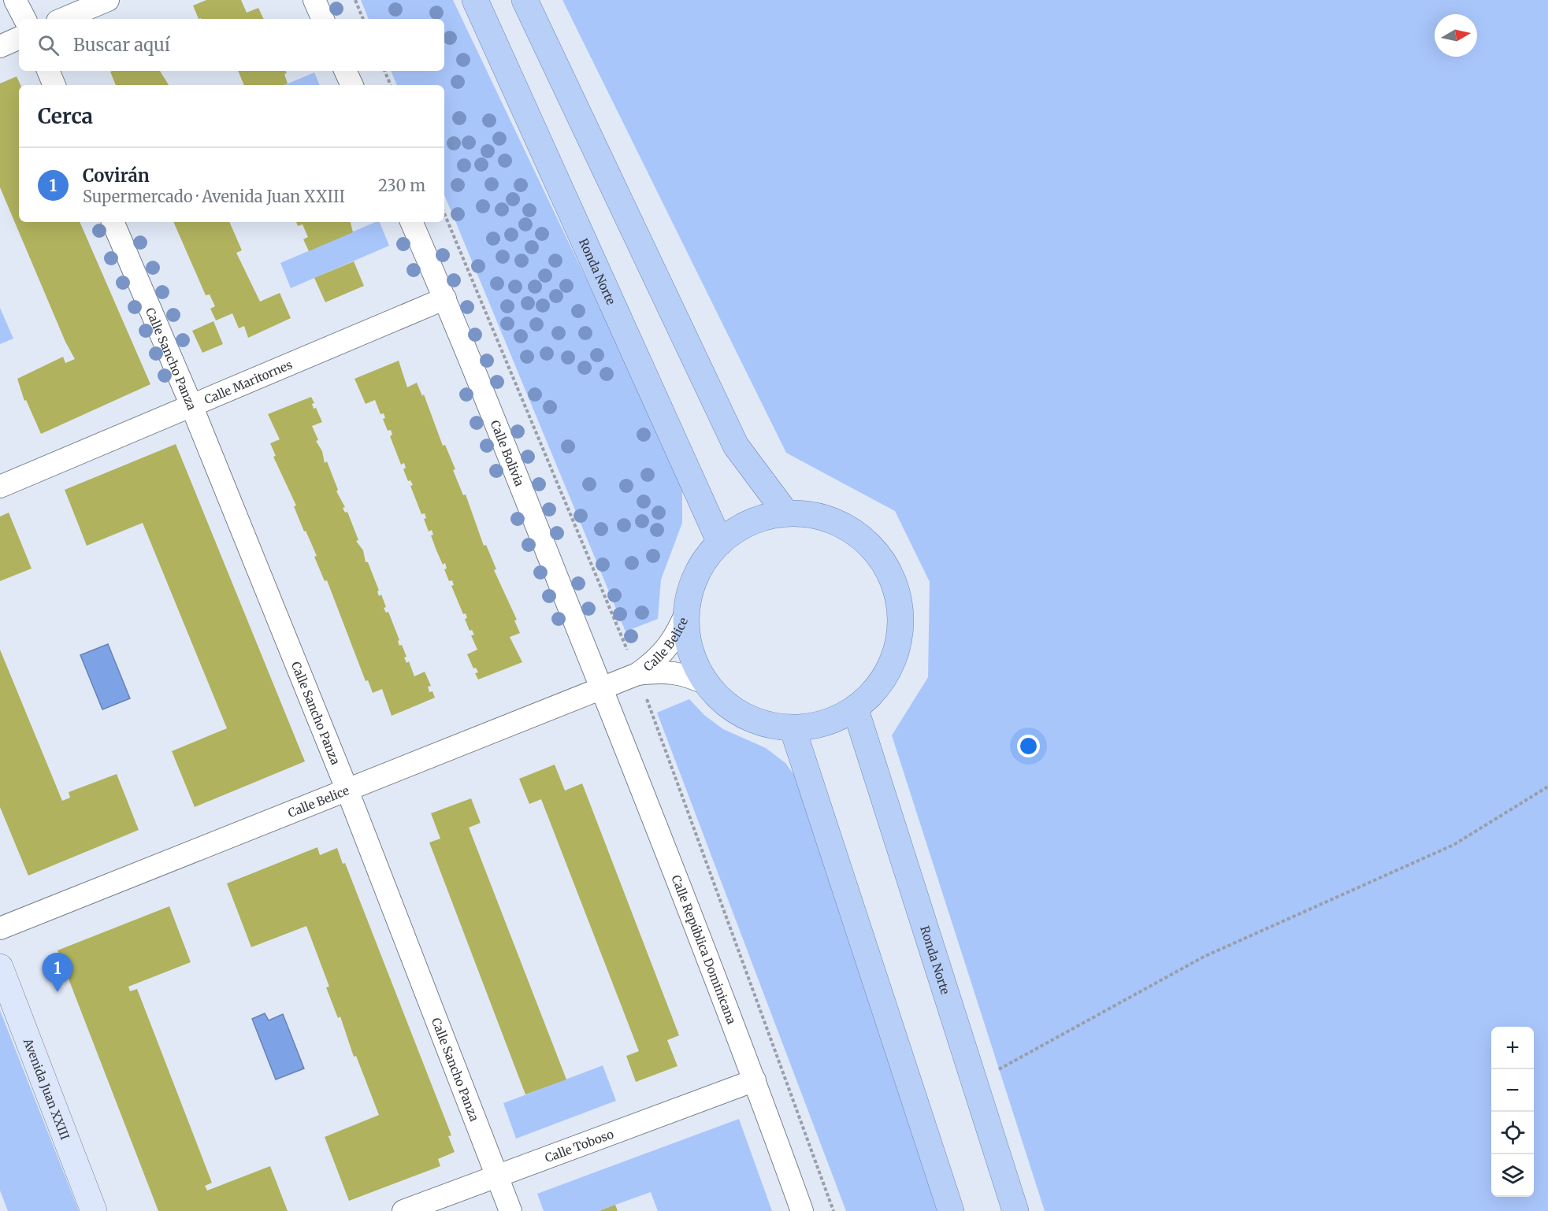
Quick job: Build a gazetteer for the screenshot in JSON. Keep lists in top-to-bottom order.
{
  "streets": {
    "main road": ["Ronda Norte", "Avenida Juan XXIII"],
    "street": [
      "Calle Sancho Panza",
      "Calle Maritornes",
      "Calle Bolivia",
      "Calle Belice",
      "Calle República Dominicana",
      "Calle Toboso"
    ]
  },
  "crossings": [
    ["Calle Sancho Panza", "Calle Maritornes"],
    ["Calle Sancho Panza", "Calle Belice"],
    ["Calle Sancho Panza", "Calle Toboso"],
    ["Calle Maritornes", "Calle Bolivia"],
    ["Calle Bolivia", "Calle Belice"],
    ["Calle Bolivia", "Calle República Dominicana"],
    ["Calle Belice", "Calle República Dominicana"],
    ["Calle República Dominicana", "Calle Toboso"]
  ],
  "north": "right",
  "page": {
    "search": "Buscar aquí",
    "heading": "Cerca",
    "list": [
      {
        "mark": "1",
        "name": "Covirán",
        "note": "Supermercado · Avenida Juan XXIII",
        "value": "230 m"
      }
    ],
    "pins": "1",
    "map_buttons": ["+", "−"]
  }
}
